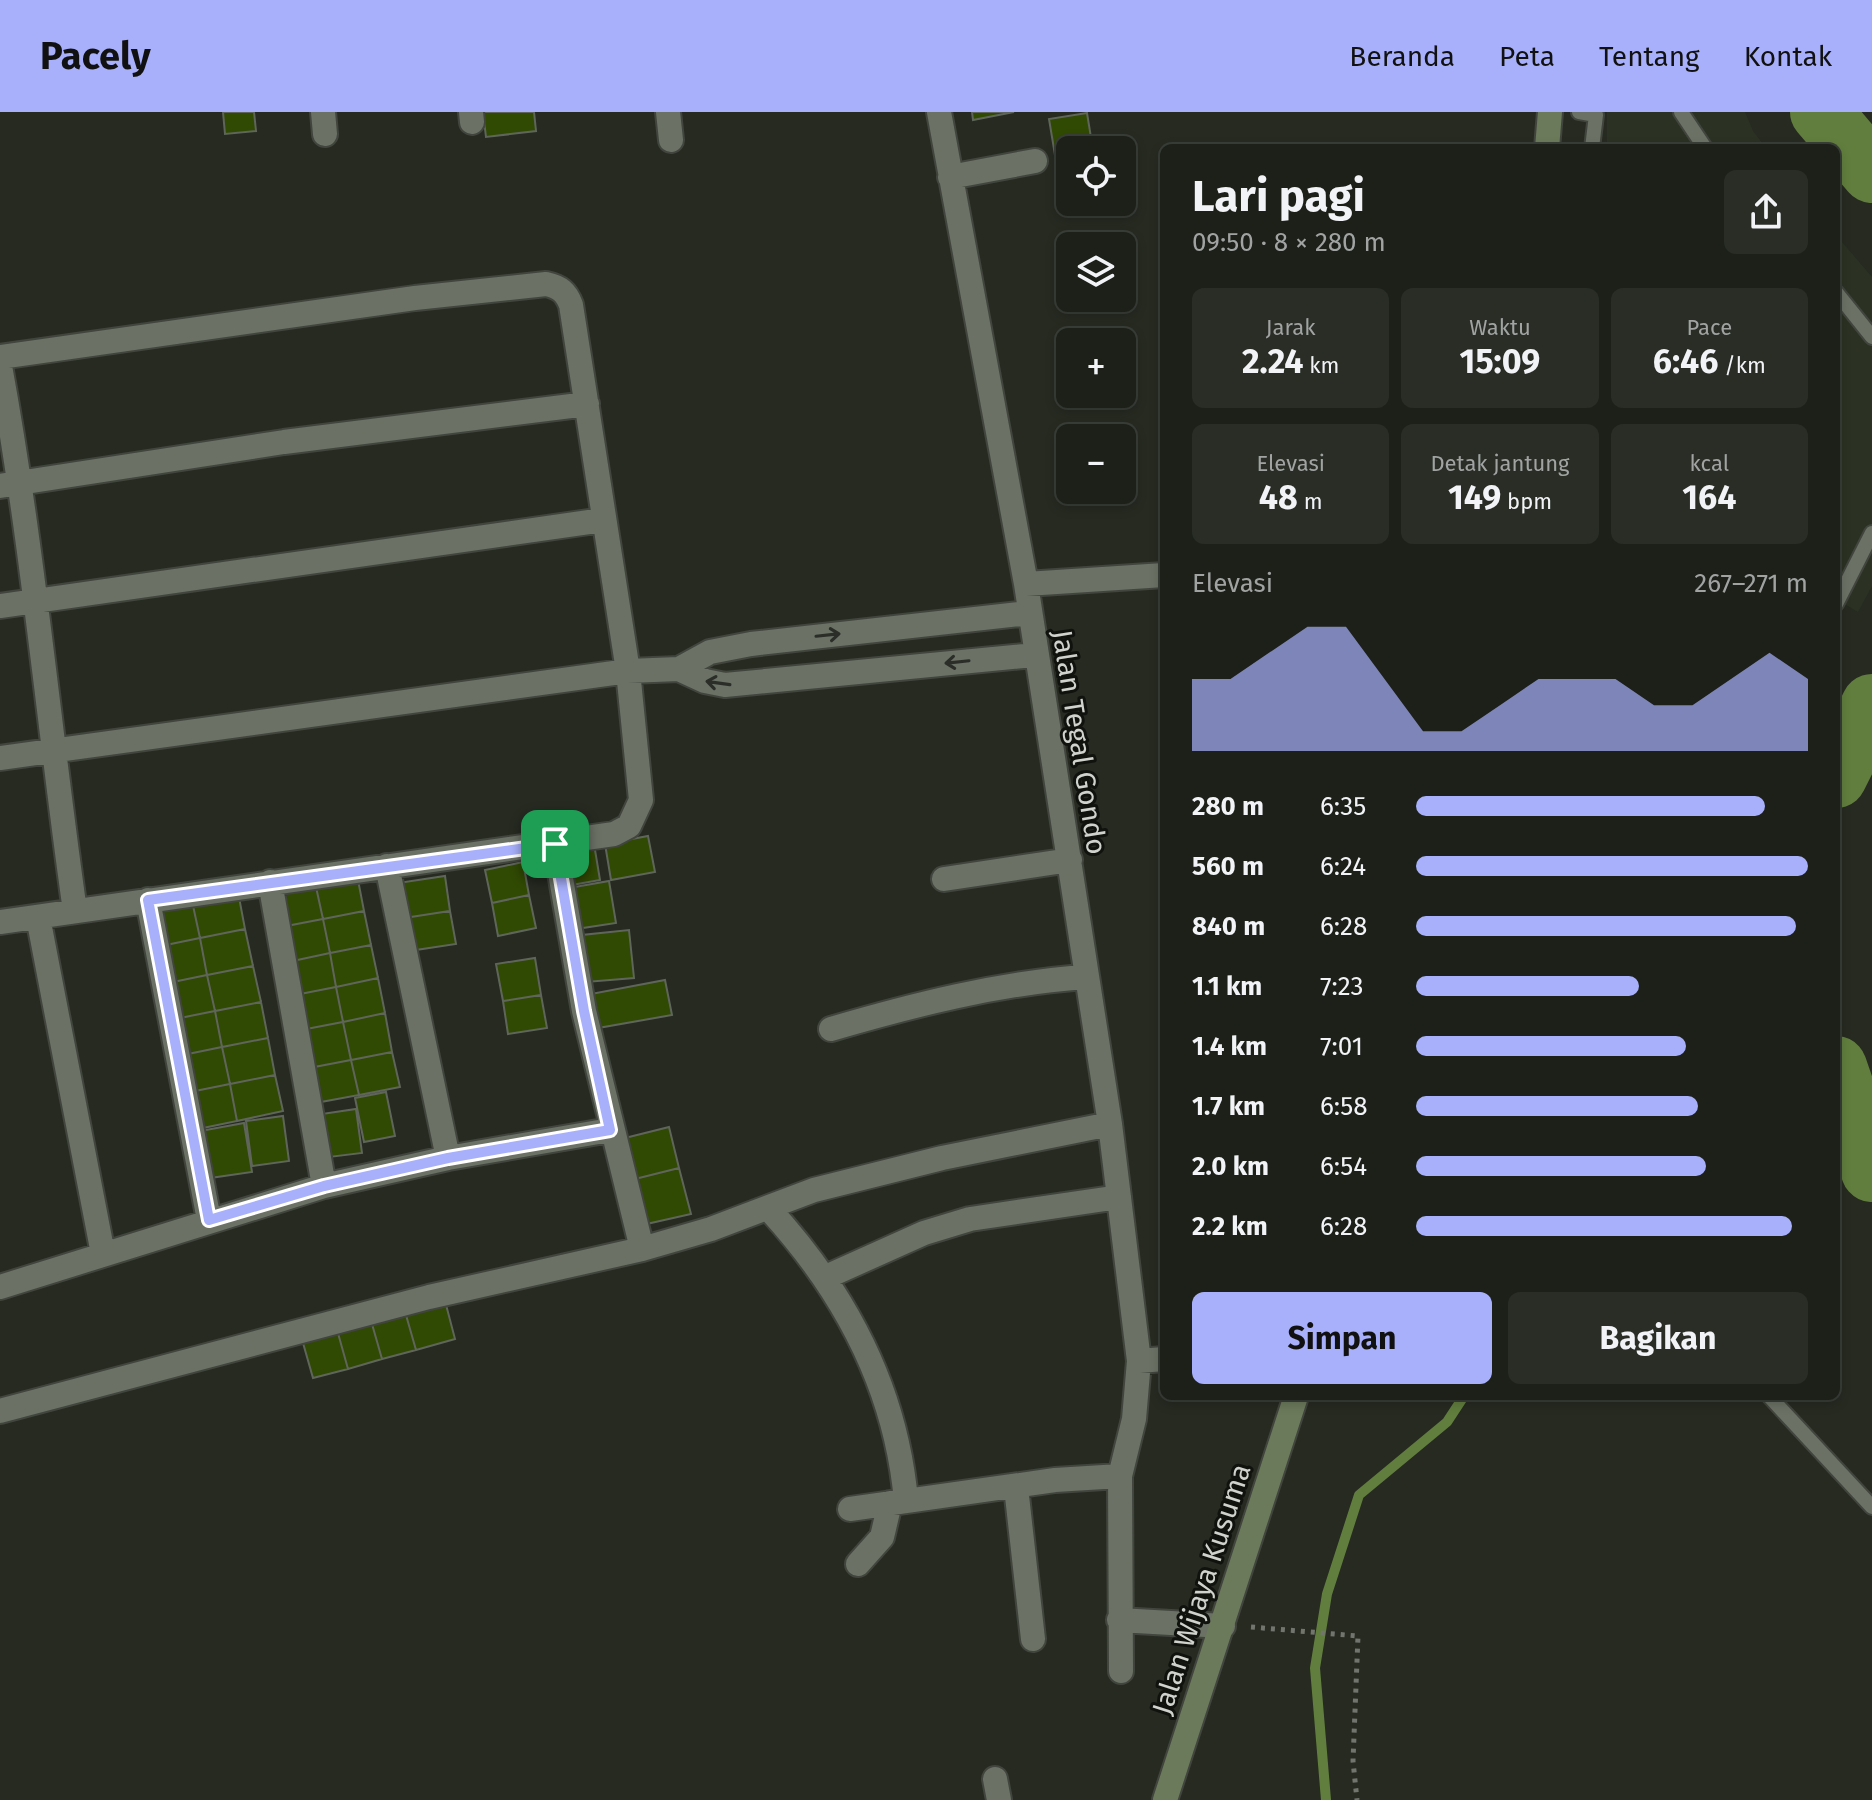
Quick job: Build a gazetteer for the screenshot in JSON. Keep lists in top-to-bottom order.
{
  "streets": {
    "main road": ["Jalan Wijaya Kusuma"],
    "street": ["Jalan Tegal Gondo"]
  },
  "page": {
    "header": "Pacely",
    "nav": [
      "Beranda",
      "Peta",
      "Tentang",
      "Kontak"
    ],
    "map_buttons": ["+", "−"],
    "heading": ["Lari pagi", "09:50 · 8 × 280 m"],
    "stats": [
      ["Jarak", "2.24 km"],
      ["Waktu", "15:09"],
      ["Pace", "6:46 /km"],
      ["Elevasi", "48 m"],
      ["Detak jantung", "149 bpm"],
      ["kcal", "164"]
    ],
    "chart": ["Elevasi", "267–271 m"],
    "list": [
      {
        "name": "280 m",
        "note": "6:35"
      },
      {
        "name": "560 m",
        "note": "6:24"
      },
      {
        "name": "840 m",
        "note": "6:28"
      },
      {
        "name": "1.1 km",
        "note": "7:23"
      },
      {
        "name": "1.4 km",
        "note": "7:01"
      },
      {
        "name": "1.7 km",
        "note": "6:58"
      },
      {
        "name": "2.0 km",
        "note": "6:54"
      },
      {
        "name": "2.2 km",
        "note": "6:28"
      }
    ],
    "buttons": ["Simpan", "Bagikan"]
  }
}
